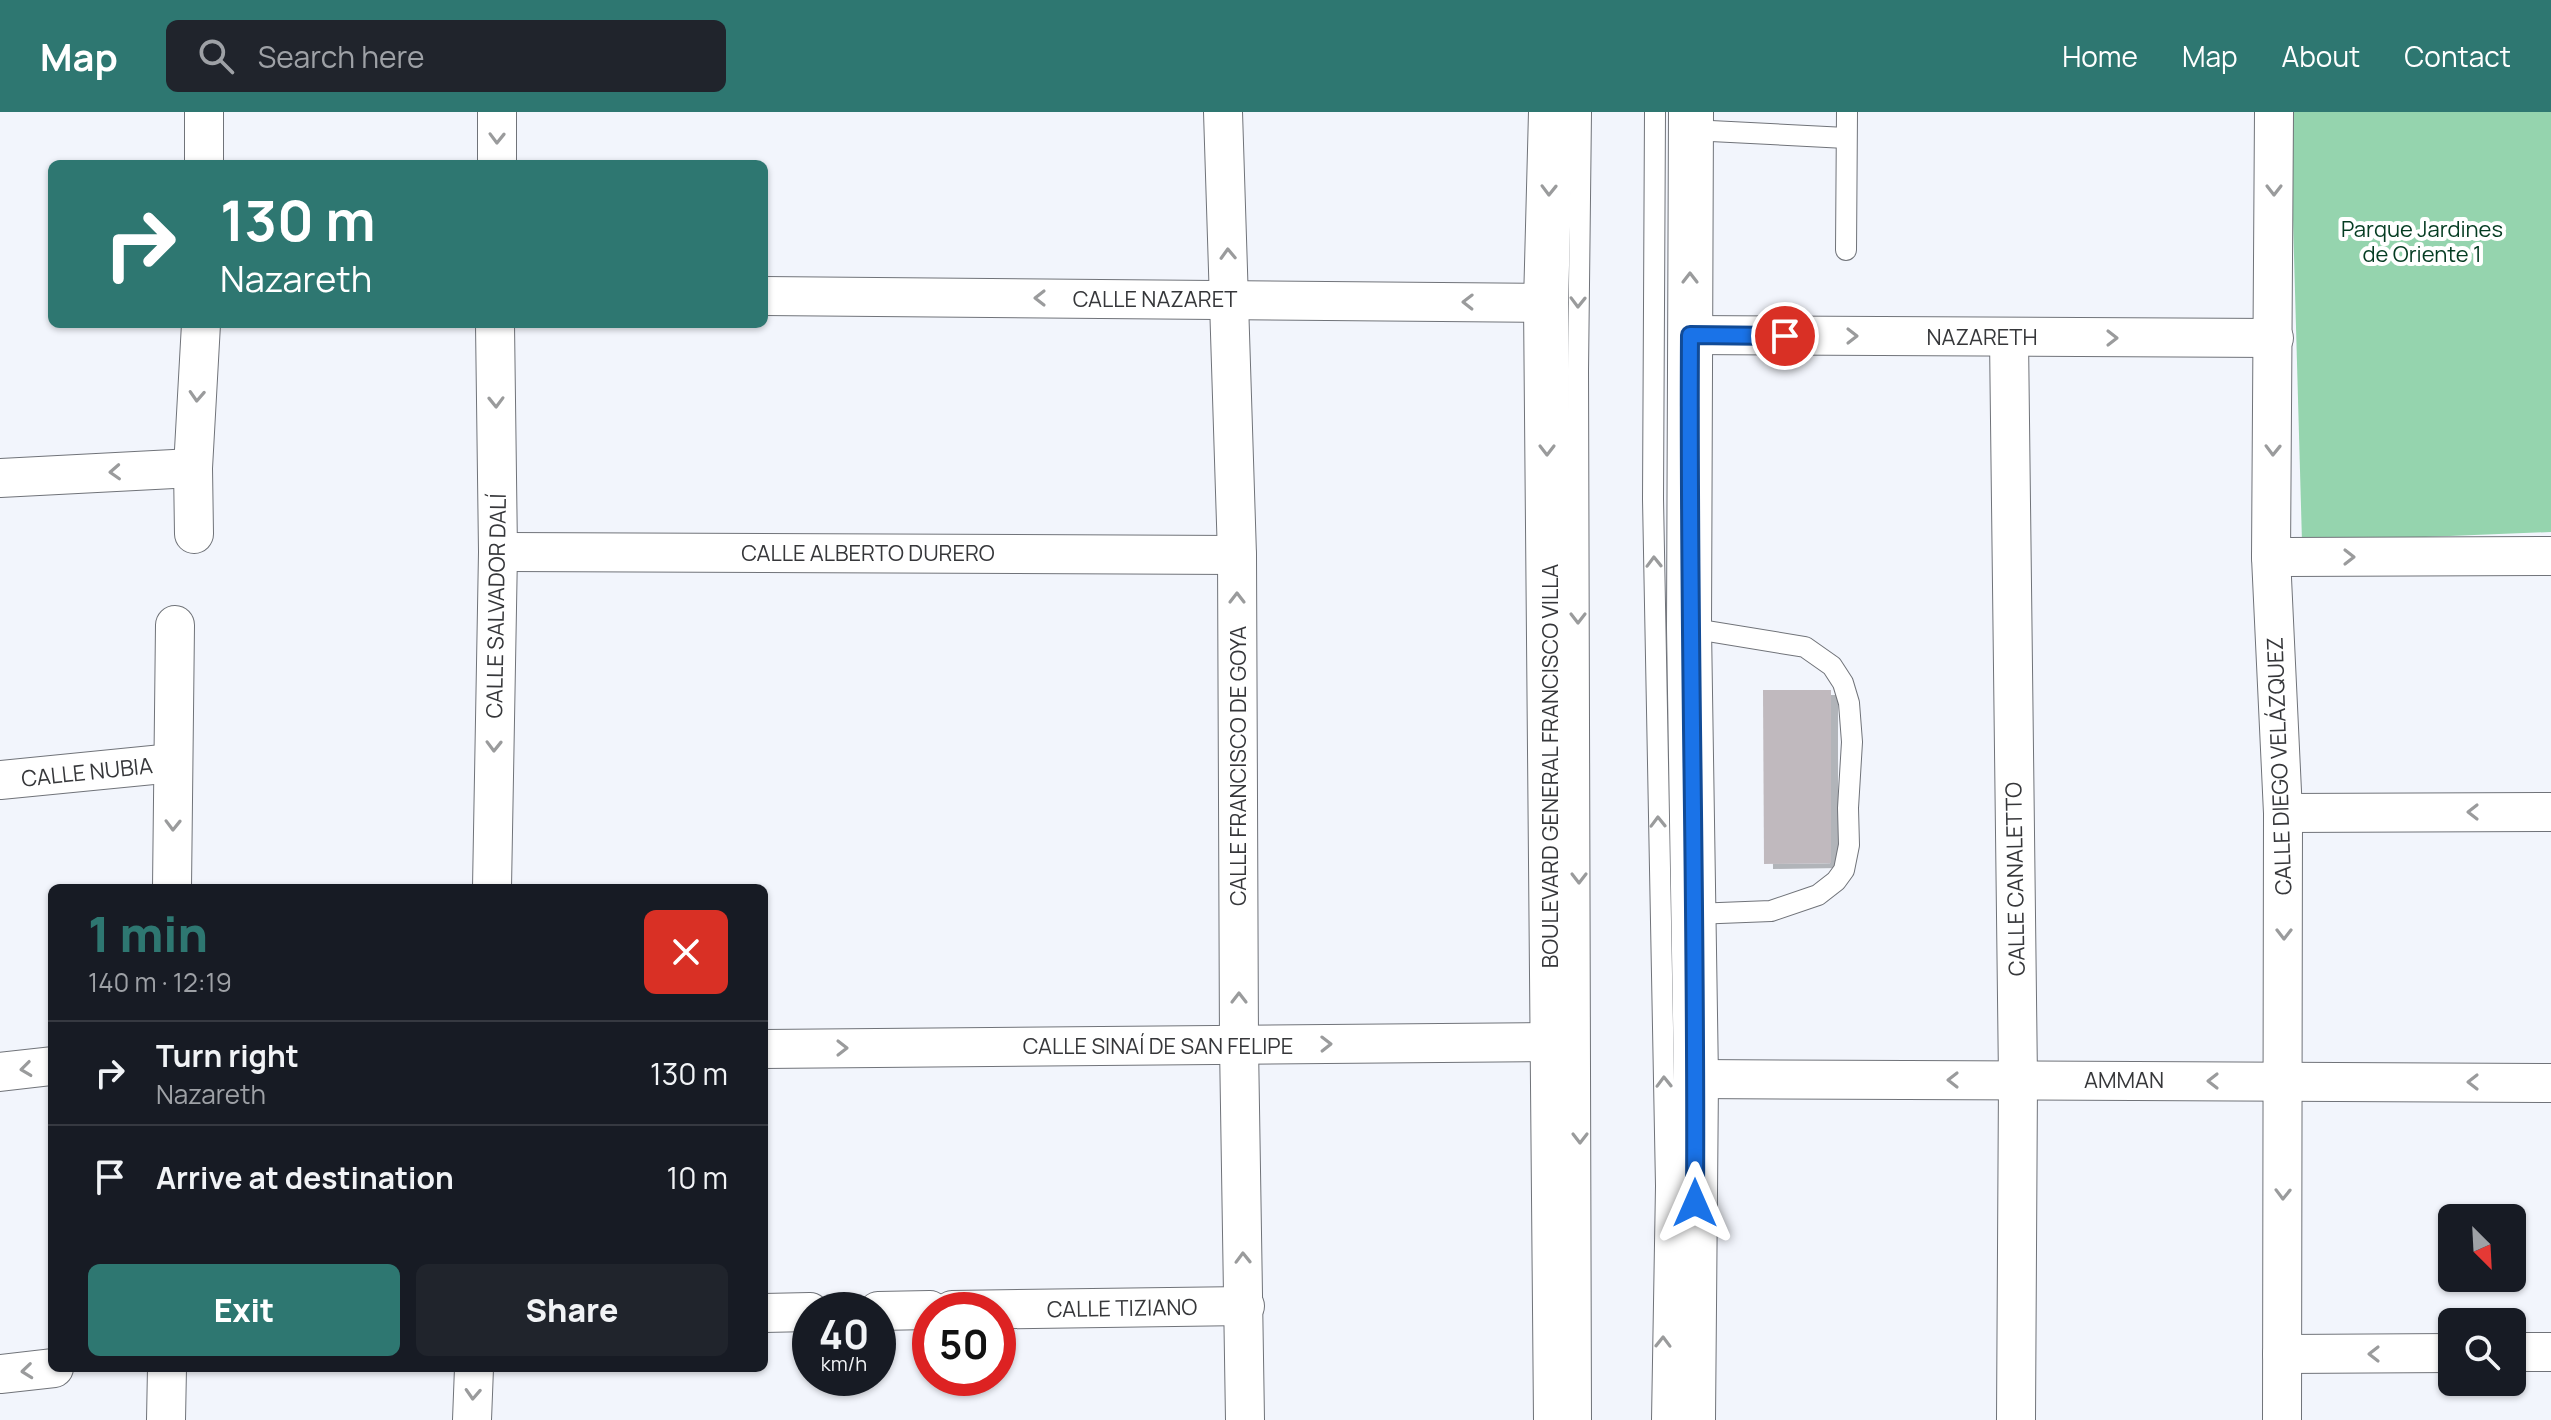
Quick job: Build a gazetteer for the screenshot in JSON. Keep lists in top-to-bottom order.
{
  "streets": {
    "main road": ["BOULEVARD GENERAL FRANCISCO VILLA"],
    "street": [
      "CALLE NAZARET",
      "NAZARETH",
      "CALLE ALBERTO DURERO",
      "CALLE SALVADOR DALÍ",
      "CALLE FRANCISCO DE GOYA",
      "CALLE DIEGO VELÁZQUEZ",
      "CALLE NUBIA",
      "CALLE CANALETTO",
      "CALLE SINAÍ DE SAN FELIPE",
      "AMMAN",
      "CALLE TIZIANO"
    ]
  },
  "crossings": [
    ["CALLE NAZARET", "CALLE FRANCISCO DE GOYA"],
    ["CALLE NAZARET", "BOULEVARD GENERAL FRANCISCO VILLA"],
    ["NAZARETH", "CALLE DIEGO VELÁZQUEZ"],
    ["NAZARETH", "CALLE CANALETTO"],
    ["CALLE ALBERTO DURERO", "CALLE SALVADOR DALÍ"],
    ["CALLE ALBERTO DURERO", "CALLE FRANCISCO DE GOYA"],
    ["CALLE FRANCISCO DE GOYA", "CALLE SINAÍ DE SAN FELIPE"],
    ["CALLE FRANCISCO DE GOYA", "CALLE TIZIANO"],
    ["BOULEVARD GENERAL FRANCISCO VILLA", "CALLE SINAÍ DE SAN FELIPE"],
    ["CALLE DIEGO VELÁZQUEZ", "AMMAN"],
    ["CALLE CANALETTO", "AMMAN"]
  ],
  "one_way": [
    "CALLE NAZARET",
    "NAZARETH",
    "CALLE FRANCISCO DE GOYA",
    "CALLE DIEGO VELÁZQUEZ",
    "CALLE SINAÍ DE SAN FELIPE"
  ],
  "parks": ["Parque Jardines de Oriente 1"],
  "north": "bottom right",
  "page": {
    "header": "Map",
    "search": "Search here",
    "nav": [
      "Home",
      "Map",
      "About",
      "Contact"
    ],
    "turn": ["130 m", "Nazareth"],
    "heading": ["1 min", "140 m · 12:19"],
    "list": [
      {
        "name": "Turn right",
        "note": "Nazareth",
        "value": "130 m"
      },
      {
        "name": "Arrive at destination",
        "value": "10 m"
      }
    ],
    "buttons": ["Exit", "Share"],
    "speed": "40 km/h",
    "limit": "50"
  }
}
